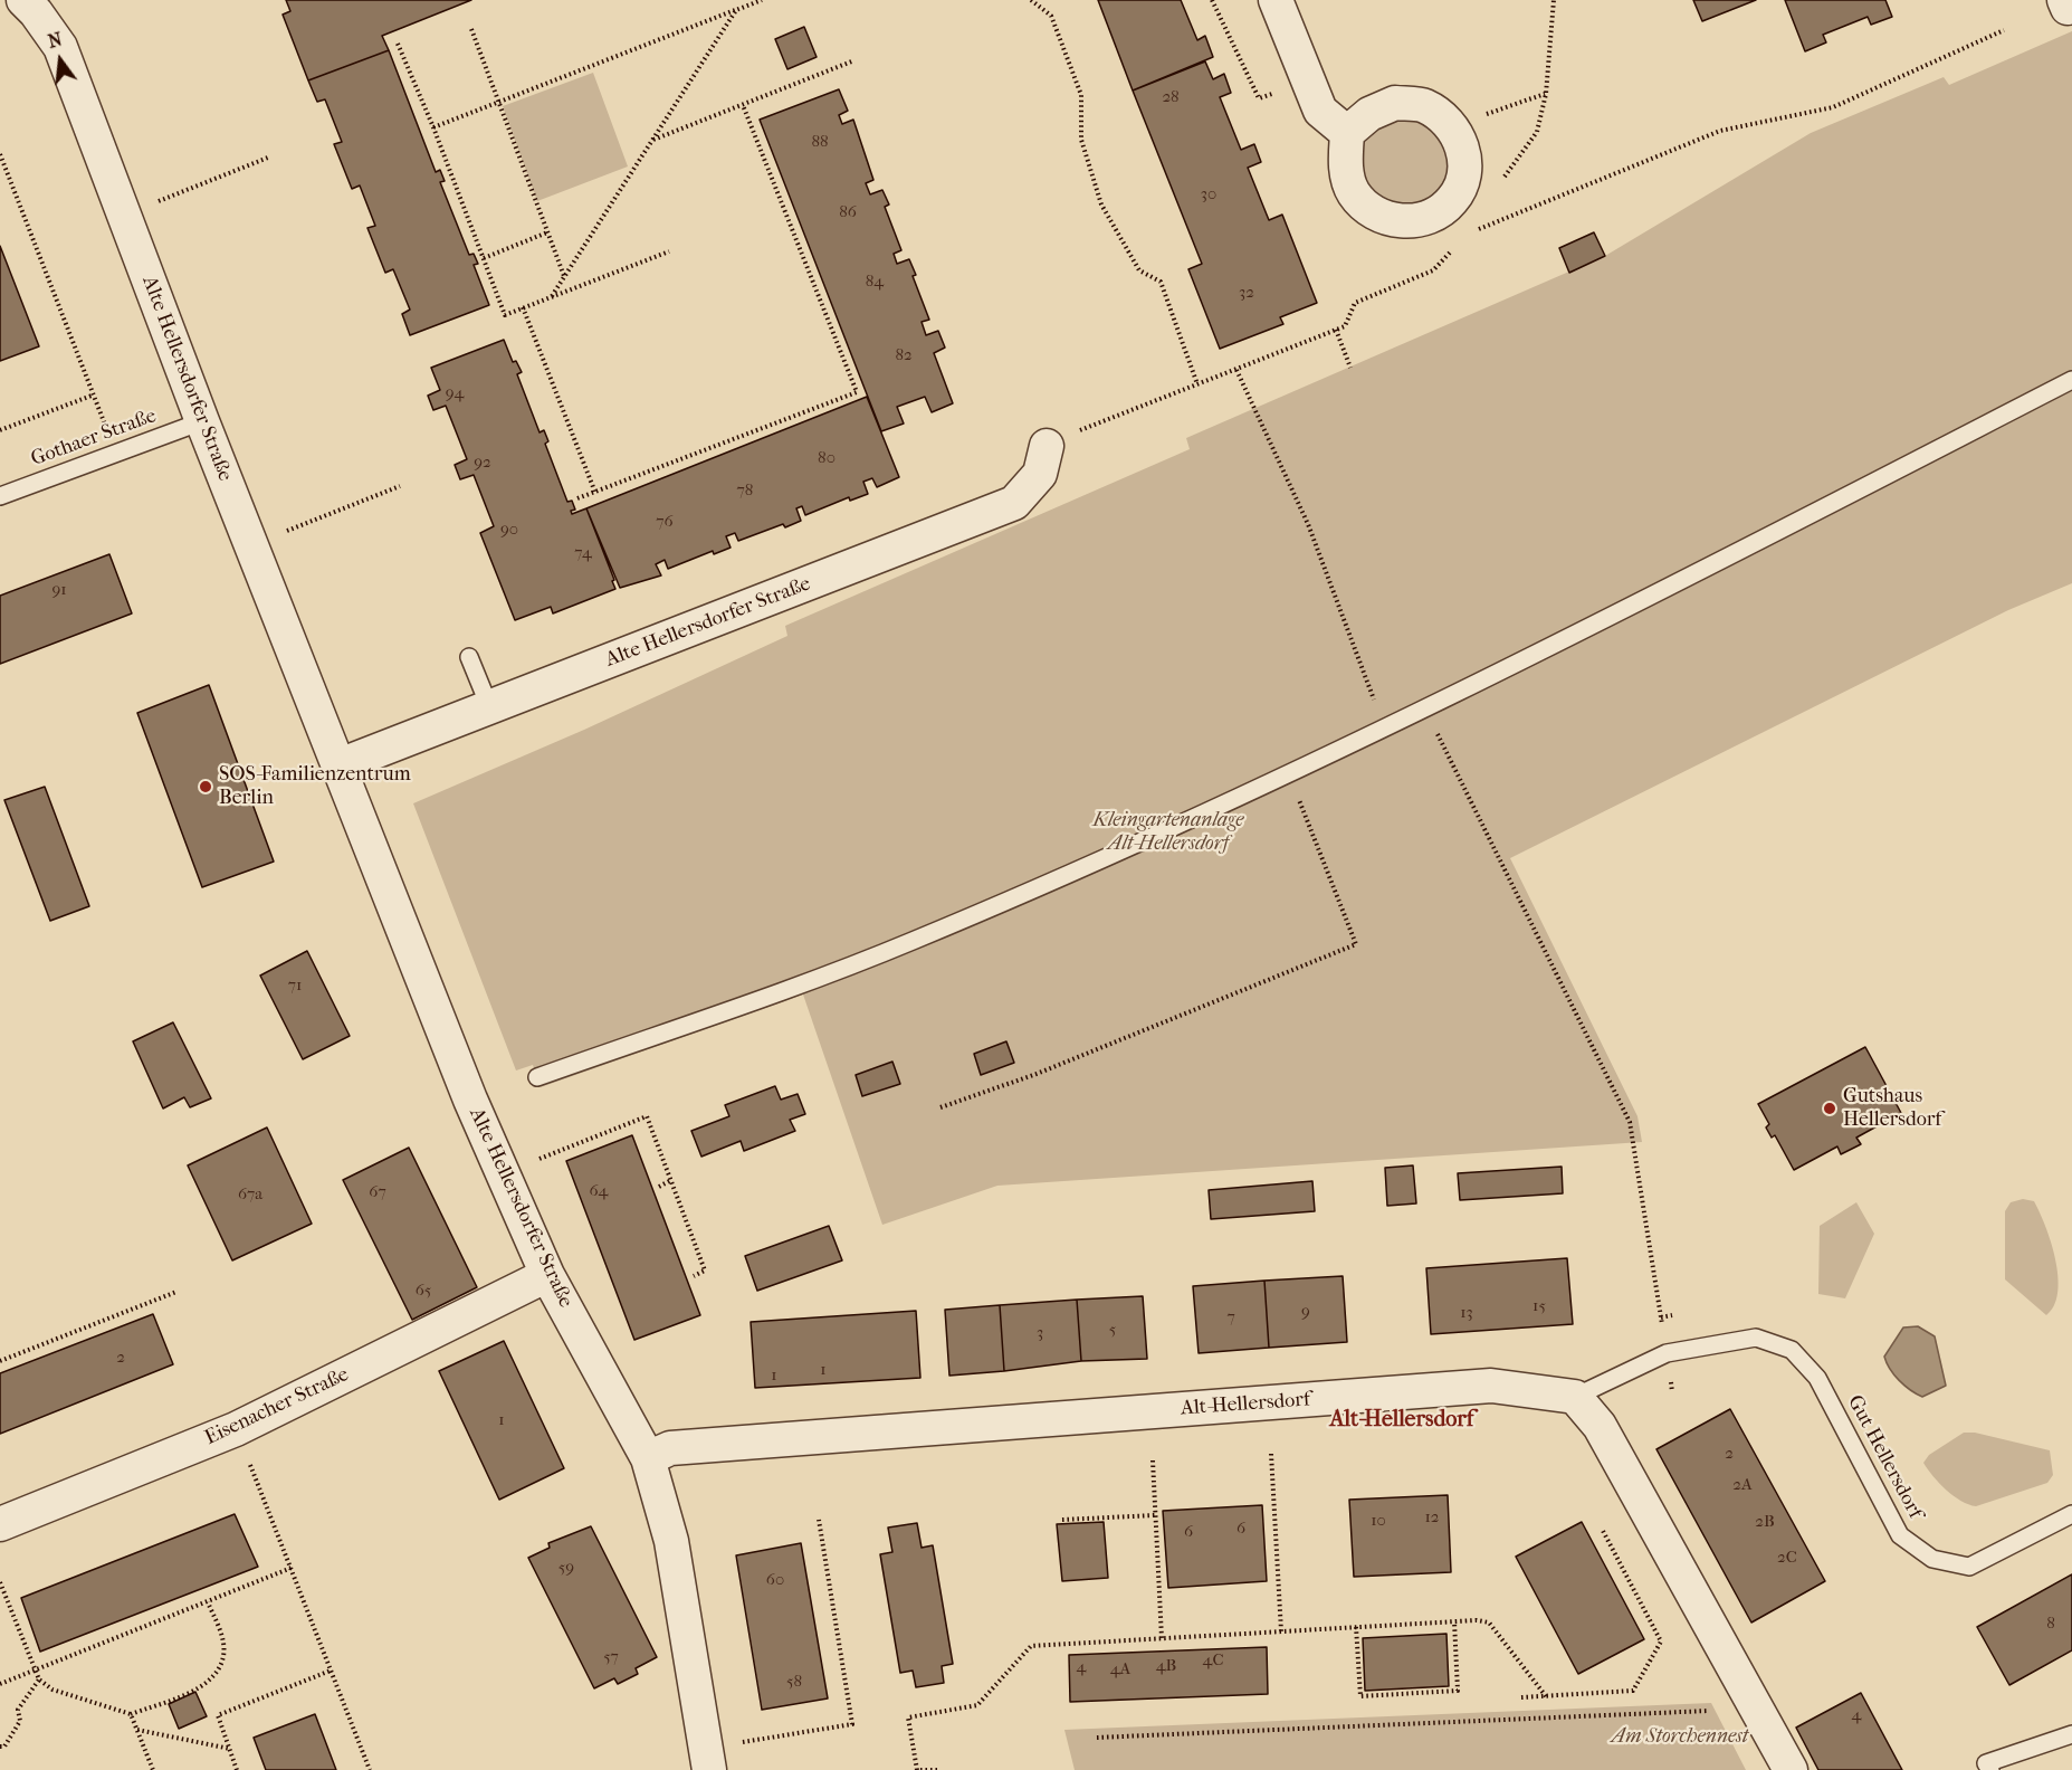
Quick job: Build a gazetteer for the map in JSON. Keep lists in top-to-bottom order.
{
  "streets": {
    "street": ["Alte Hellersdorfer Straße", "Alt-Hellersdorf", "Eisenacher Straße"],
    "lane": ["Gothaer Straße", "Gut Hellersdorf"]
  },
  "crossings": [
    ["Alte Hellersdorfer Straße", "Gothaer Straße"],
    ["Alte Hellersdorfer Straße", "Alt-Hellersdorf"],
    ["Alte Hellersdorfer Straße", "Eisenacher Straße"],
    ["Alt-Hellersdorf", "Gut Hellersdorf"]
  ],
  "districts": ["Alt-Hellersdorf"],
  "parks": ["Kleingartenanlage Alt-Hellersdorf", "Am Storchennest"],
  "places": ["SOS-Familienzentrum Berlin", "Gutshaus Hellersdorf"],
  "house_numbers": [
    "28",
    "88",
    "30",
    "86",
    "84",
    "32",
    "82",
    "94",
    "80",
    "92",
    "78",
    "76",
    "90",
    "74",
    "91",
    "71",
    "64",
    "67",
    "67a",
    "65",
    "15",
    "9",
    "13",
    "7",
    "5",
    "3",
    "2",
    "1",
    "1",
    "1",
    "2",
    "2A",
    "12",
    "10",
    "2B",
    "6",
    "6",
    "2C",
    "59",
    "60",
    "8",
    "57",
    "4C",
    "4B",
    "4",
    "4A",
    "58",
    "4"
  ],
  "north": "top"
}
